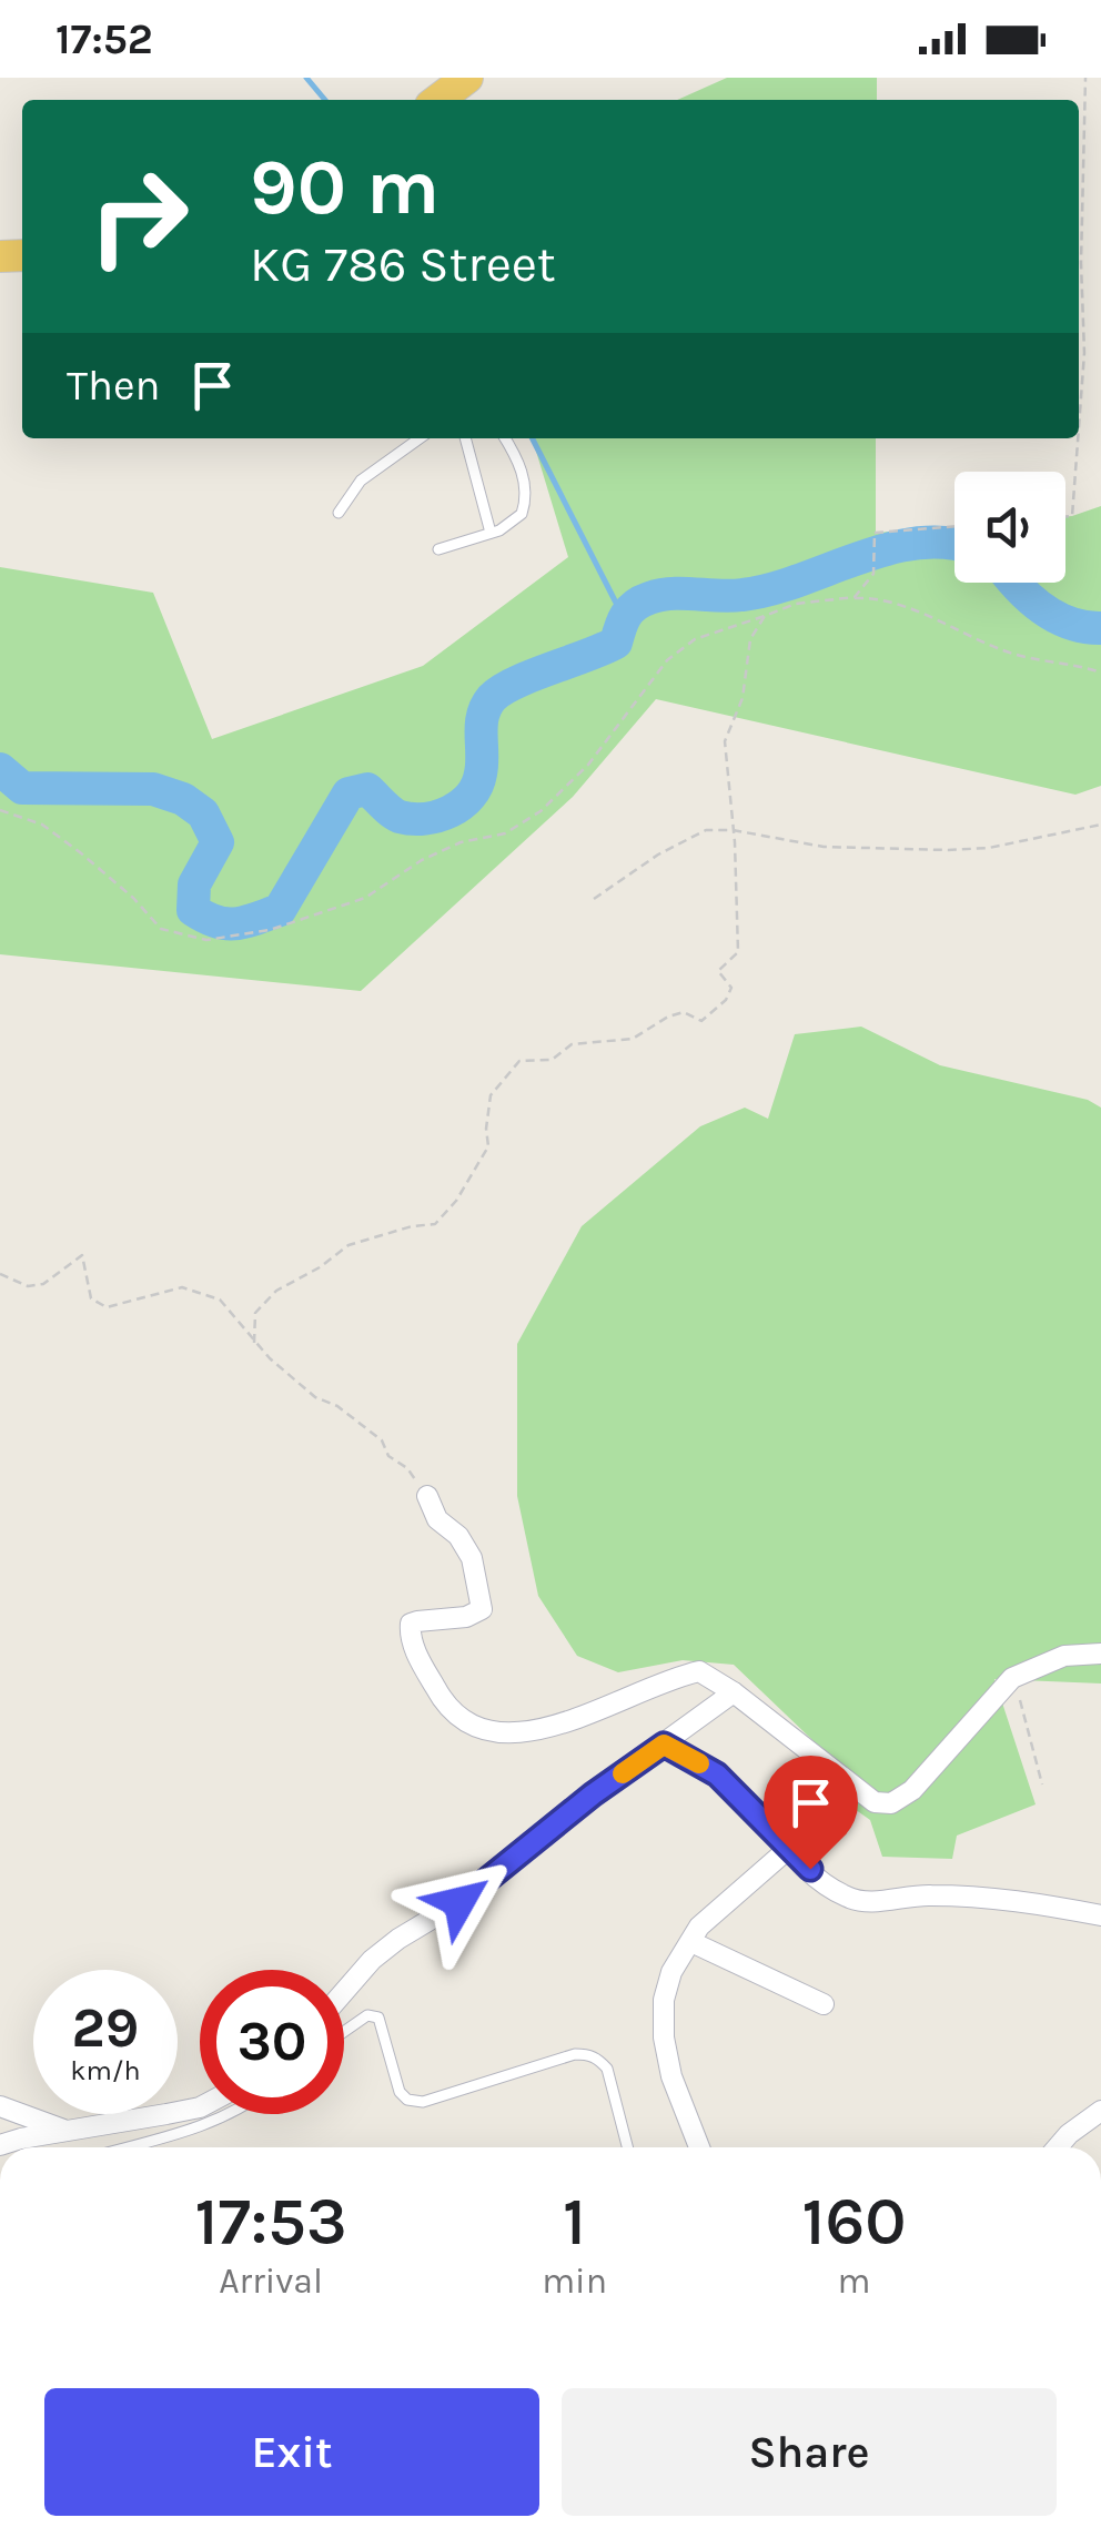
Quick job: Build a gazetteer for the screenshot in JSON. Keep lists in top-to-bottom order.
{
  "page": {
    "status": "17:52",
    "turn": ["90 m", "KG 786 Street"],
    "then": "Then",
    "speed": "29 km/h",
    "limit": "30",
    "eta": [
      "17:53",
      "Arrival",
      "1",
      "min",
      "160",
      "m"
    ],
    "buttons": ["Exit", "Share"]
  }
}
